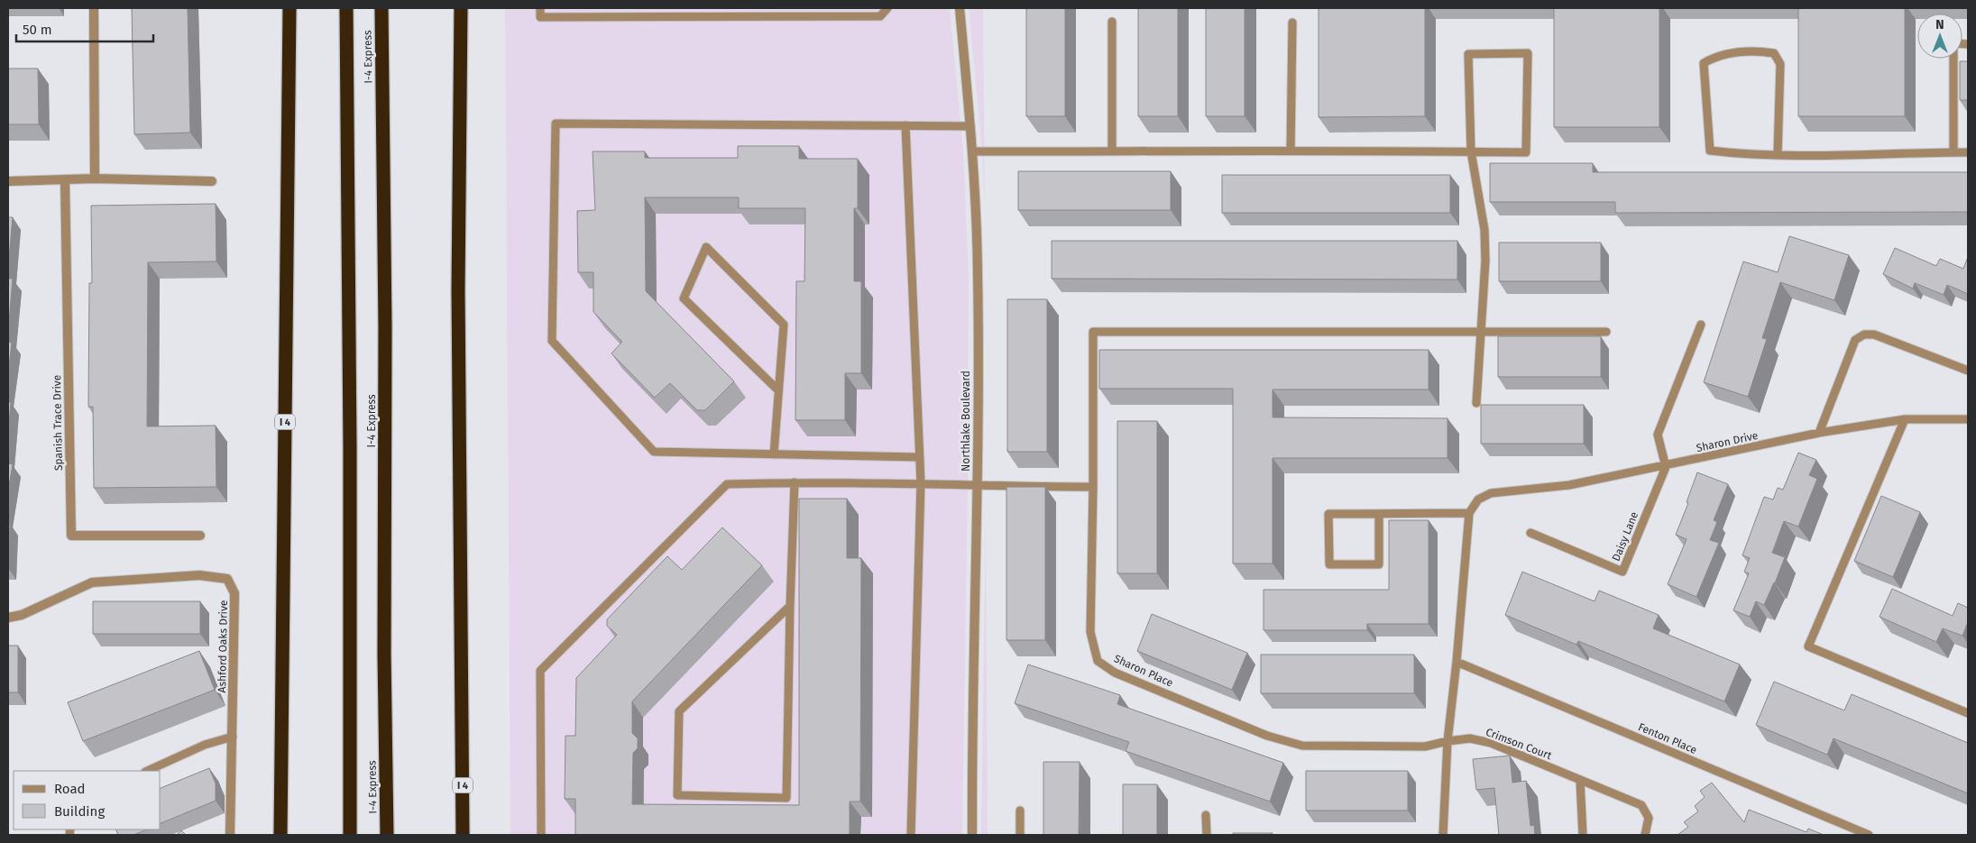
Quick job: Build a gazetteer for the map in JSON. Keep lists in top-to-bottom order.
{
  "streets": {
    "highway": ["I-4 Express", "I 4"],
    "street": ["Northlake Boulevard", "Spanish Trace Drive", "Ashford Oaks Drive"],
    "lane": [
      "Sharon Drive",
      "Daisy Lane",
      "Sharon Place",
      "Fenton Place",
      "Crimson Court"
    ]
  },
  "crossings": [
    ["Sharon Drive", "Daisy Lane"],
    ["Sharon Place", "Crimson Court"]
  ],
  "legend": ["Road", "Building"],
  "scale_bar": "50 m",
  "north": "top"
}
